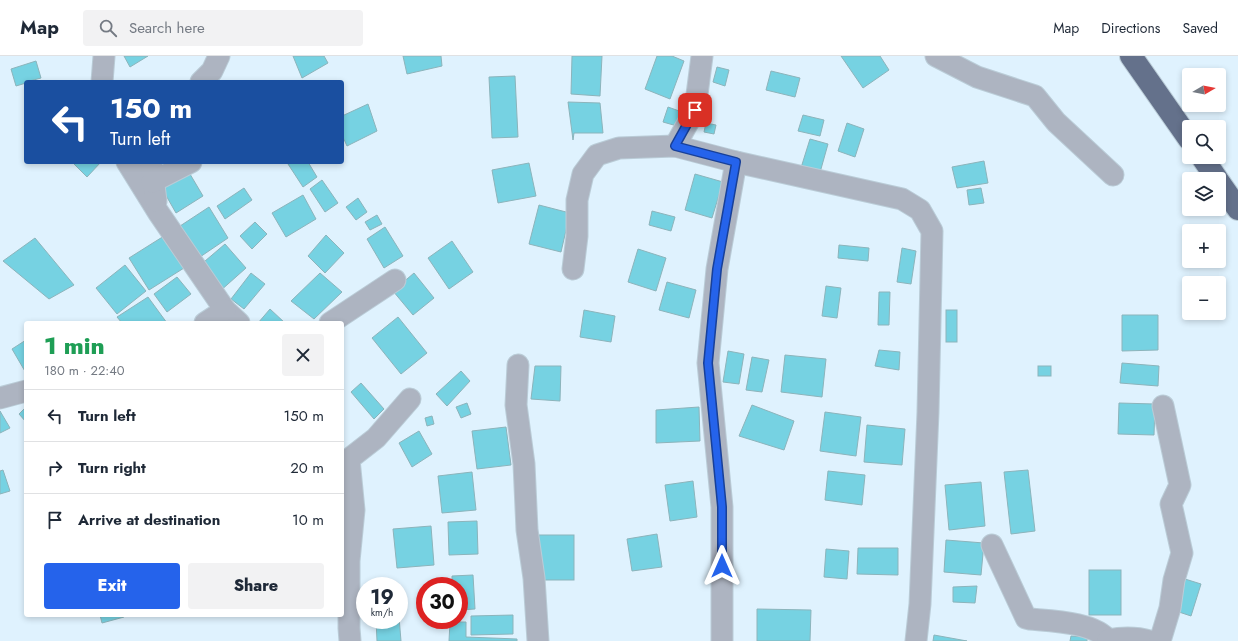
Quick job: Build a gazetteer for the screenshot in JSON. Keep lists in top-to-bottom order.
{
  "north": "right",
  "page": {
    "header": "Map",
    "search": "Search here",
    "nav": ["Map", "Directions", "Saved"],
    "map_buttons": ["+", "−"],
    "turn": ["150 m", "Turn left"],
    "heading": ["1 min", "180 m · 22:40"],
    "list": [
      {
        "name": "Turn left",
        "value": "150 m"
      },
      {
        "name": "Turn right",
        "value": "20 m"
      },
      {
        "name": "Arrive at destination",
        "value": "10 m"
      }
    ],
    "buttons": ["Exit", "Share"],
    "speed": "19 km/h",
    "limit": "30"
  }
}
